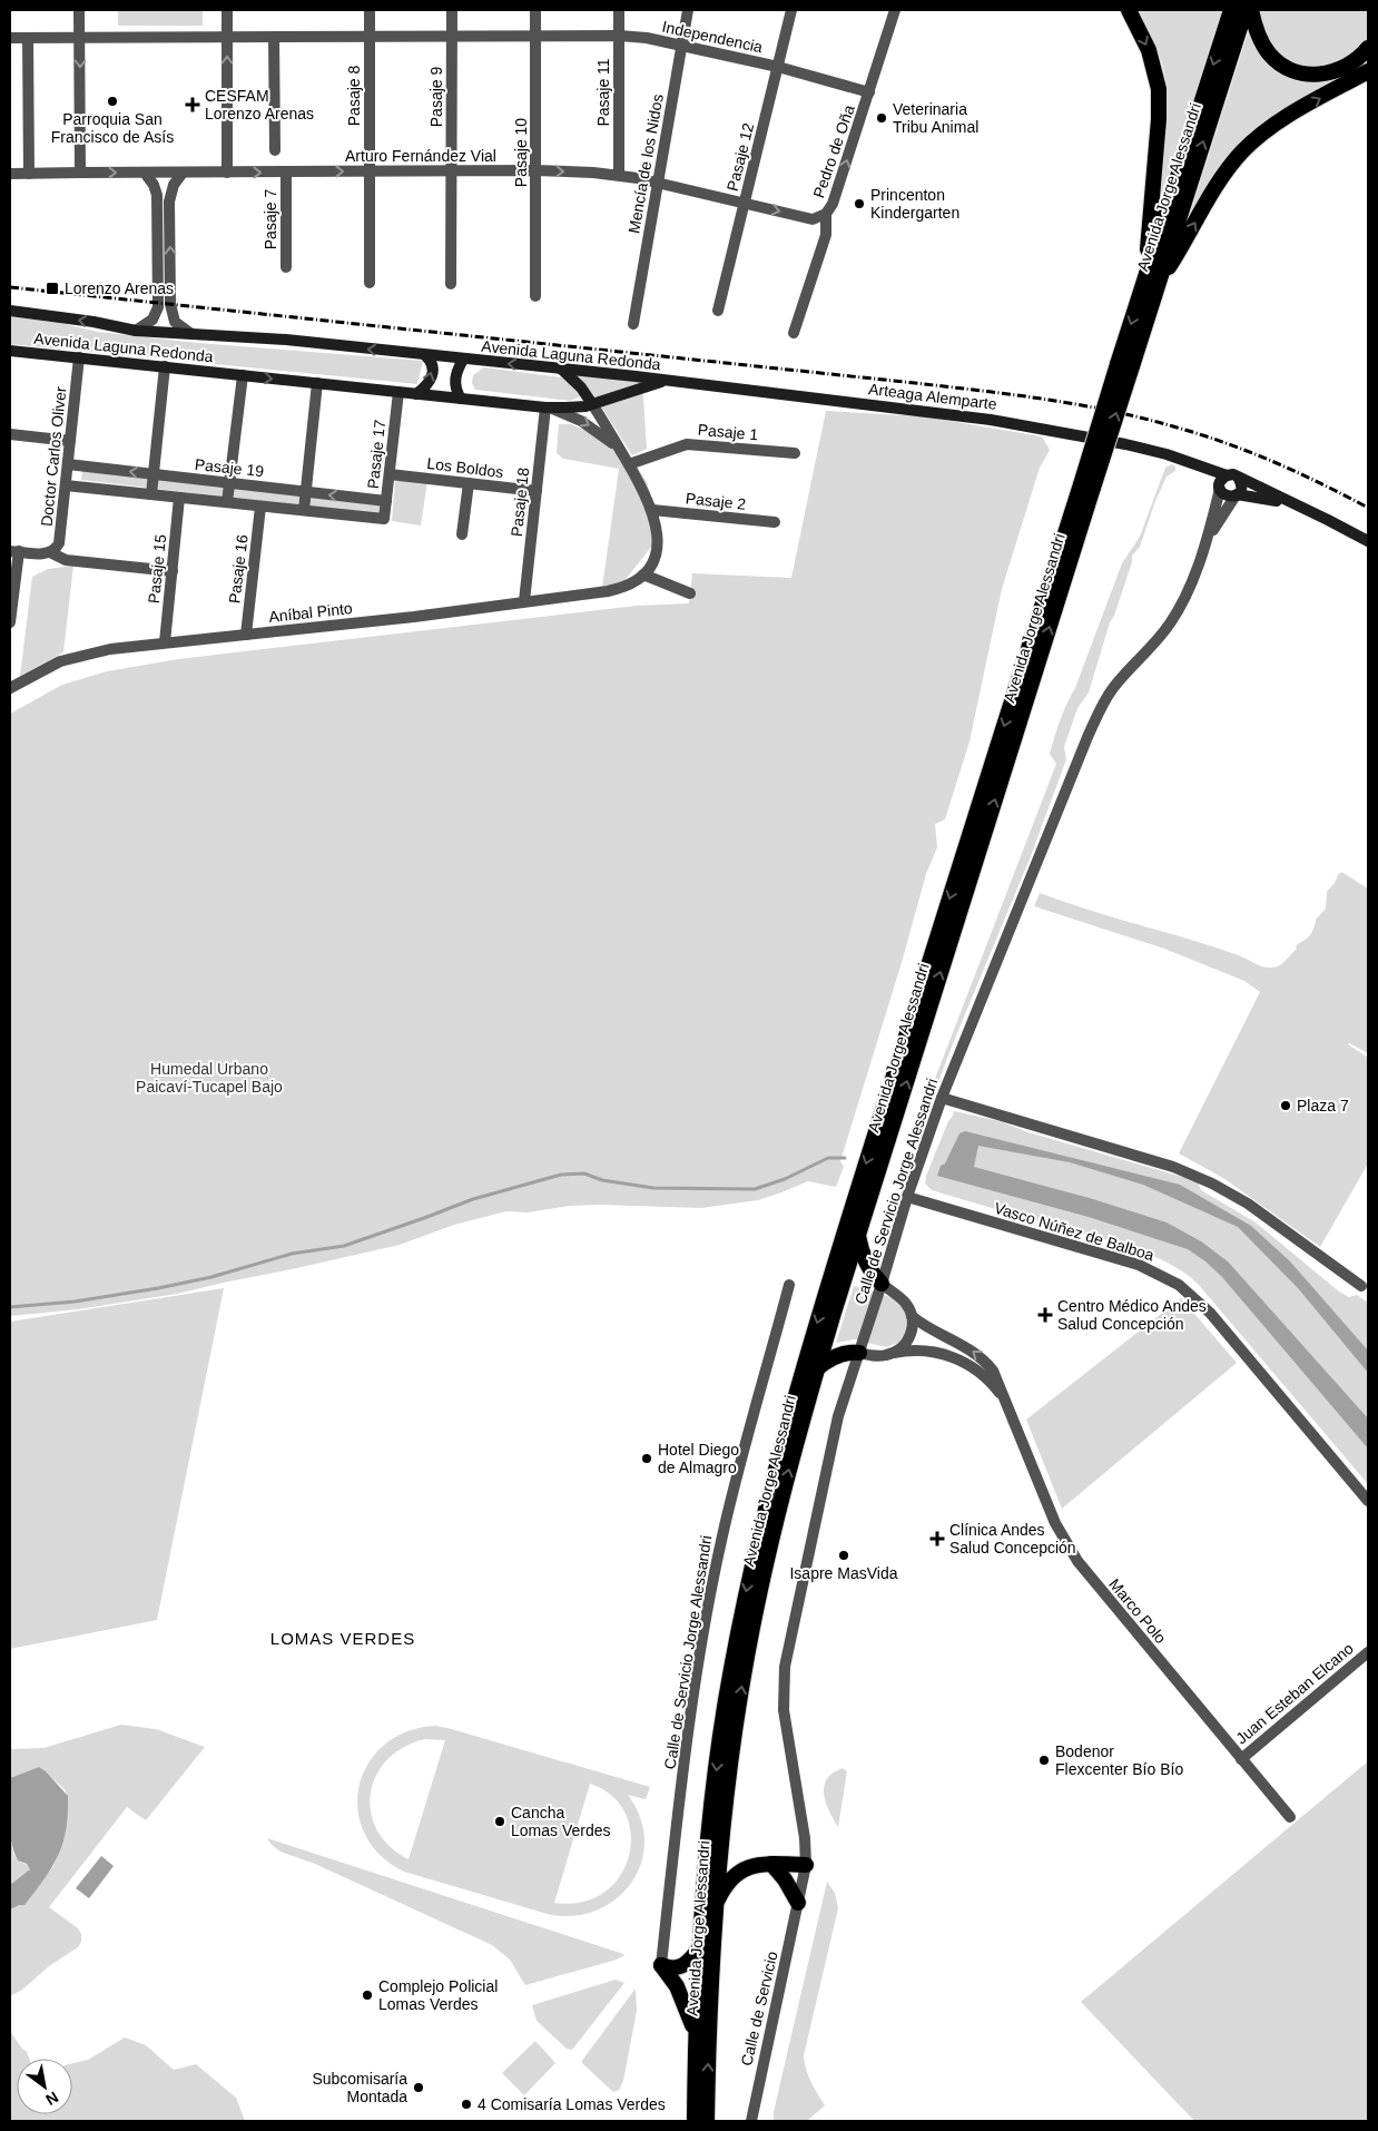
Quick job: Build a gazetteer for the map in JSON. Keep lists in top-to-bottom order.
{
  "streets": {
    "highway": ["Avenida Jorge Alessandri"],
    "main road": ["Avenida Laguna Redonda", "Arteaga Alemparte"],
    "street": [
      "Independencia",
      "Pasaje 11",
      "Pasaje 8",
      "Pasaje 9",
      "Pedro de Oña",
      "Pasaje 10",
      "Arturo Fernández Vial",
      "Pasaje 12",
      "Mencía de los Nidos",
      "Pasaje 7",
      "Pasaje 1",
      "Pasaje 17",
      "Doctor Carlos Oliver",
      "Pasaje 19",
      "Los Boldos",
      "Pasaje 2",
      "Pasaje 18",
      "Pasaje 15",
      "Pasaje 16",
      "Aníbal Pinto",
      "Calle de Servicio Jorge Alessandri",
      "Vasco Núñez de Balboa",
      "Marco Polo",
      "Juan Esteban Elcano",
      "Calle de Servicio"
    ]
  },
  "crossings": [
    ["Independencia", "Pasaje 11"],
    ["Independencia", "Pasaje 8"],
    ["Independencia", "Pasaje 9"],
    ["Independencia", "Pedro de Oña"],
    ["Independencia", "Pasaje 10"],
    ["Independencia", "Pasaje 12"],
    ["Independencia", "Mencía de los Nidos"],
    ["Pasaje 11", "Arturo Fernández Vial"],
    ["Pasaje 8", "Arturo Fernández Vial"],
    ["Pasaje 9", "Arturo Fernández Vial"],
    ["Pedro de Oña", "Arturo Fernández Vial"],
    ["Pasaje 10", "Arturo Fernández Vial"],
    ["Arturo Fernández Vial", "Pasaje 12"],
    ["Arturo Fernández Vial", "Mencía de los Nidos"],
    ["Arturo Fernández Vial", "Pasaje 7"],
    ["Avenida Laguna Redonda", "Arteaga Alemparte"],
    ["Avenida Laguna Redonda", "Pasaje 17"],
    ["Avenida Laguna Redonda", "Doctor Carlos Oliver"],
    ["Avenida Laguna Redonda", "Pasaje 18"],
    ["Arteaga Alemparte", "Calle de Servicio Jorge Alessandri"],
    ["Pasaje 17", "Pasaje 19"],
    ["Pasaje 17", "Los Boldos"],
    ["Doctor Carlos Oliver", "Pasaje 19"],
    ["Los Boldos", "Pasaje 18"],
    ["Pasaje 18", "Aníbal Pinto"],
    ["Pasaje 15", "Aníbal Pinto"],
    ["Pasaje 16", "Aníbal Pinto"],
    ["Calle de Servicio Jorge Alessandri", "Vasco Núñez de Balboa"],
    ["Calle de Servicio Jorge Alessandri", "Marco Polo"],
    ["Calle de Servicio Jorge Alessandri", "Calle de Servicio"],
    ["Marco Polo", "Juan Esteban Elcano"]
  ],
  "one_way": ["Pedro de Oña", "Arturo Fernández Vial"],
  "districts": ["LOMAS VERDES"],
  "parks": ["Humedal Urbano Paicaví-Tucapel Bajo"],
  "places": {
    "other": [
      "Parroquia San Francisco de Asís",
      "Veterinaria Tribu Animal",
      "Princenton Kindergarten",
      "Plaza 7",
      "Hotel Diego de Almagro",
      "Isapre MasVida",
      "Bodenor Flexcenter Bío Bío",
      "Cancha Lomas Verdes",
      "Complejo Policial Lomas Verdes",
      "Subcomisaría Montada",
      "4 Comisaría Lomas Verdes"
    ],
    "health": ["CESFAM Lorenzo Arenas", "Centro Médico Andes Salud Concepción", "Clínica Andes Salud Concepción"],
    "transit": ["Lorenzo Arenas"]
  },
  "north": "bottom right"
}
